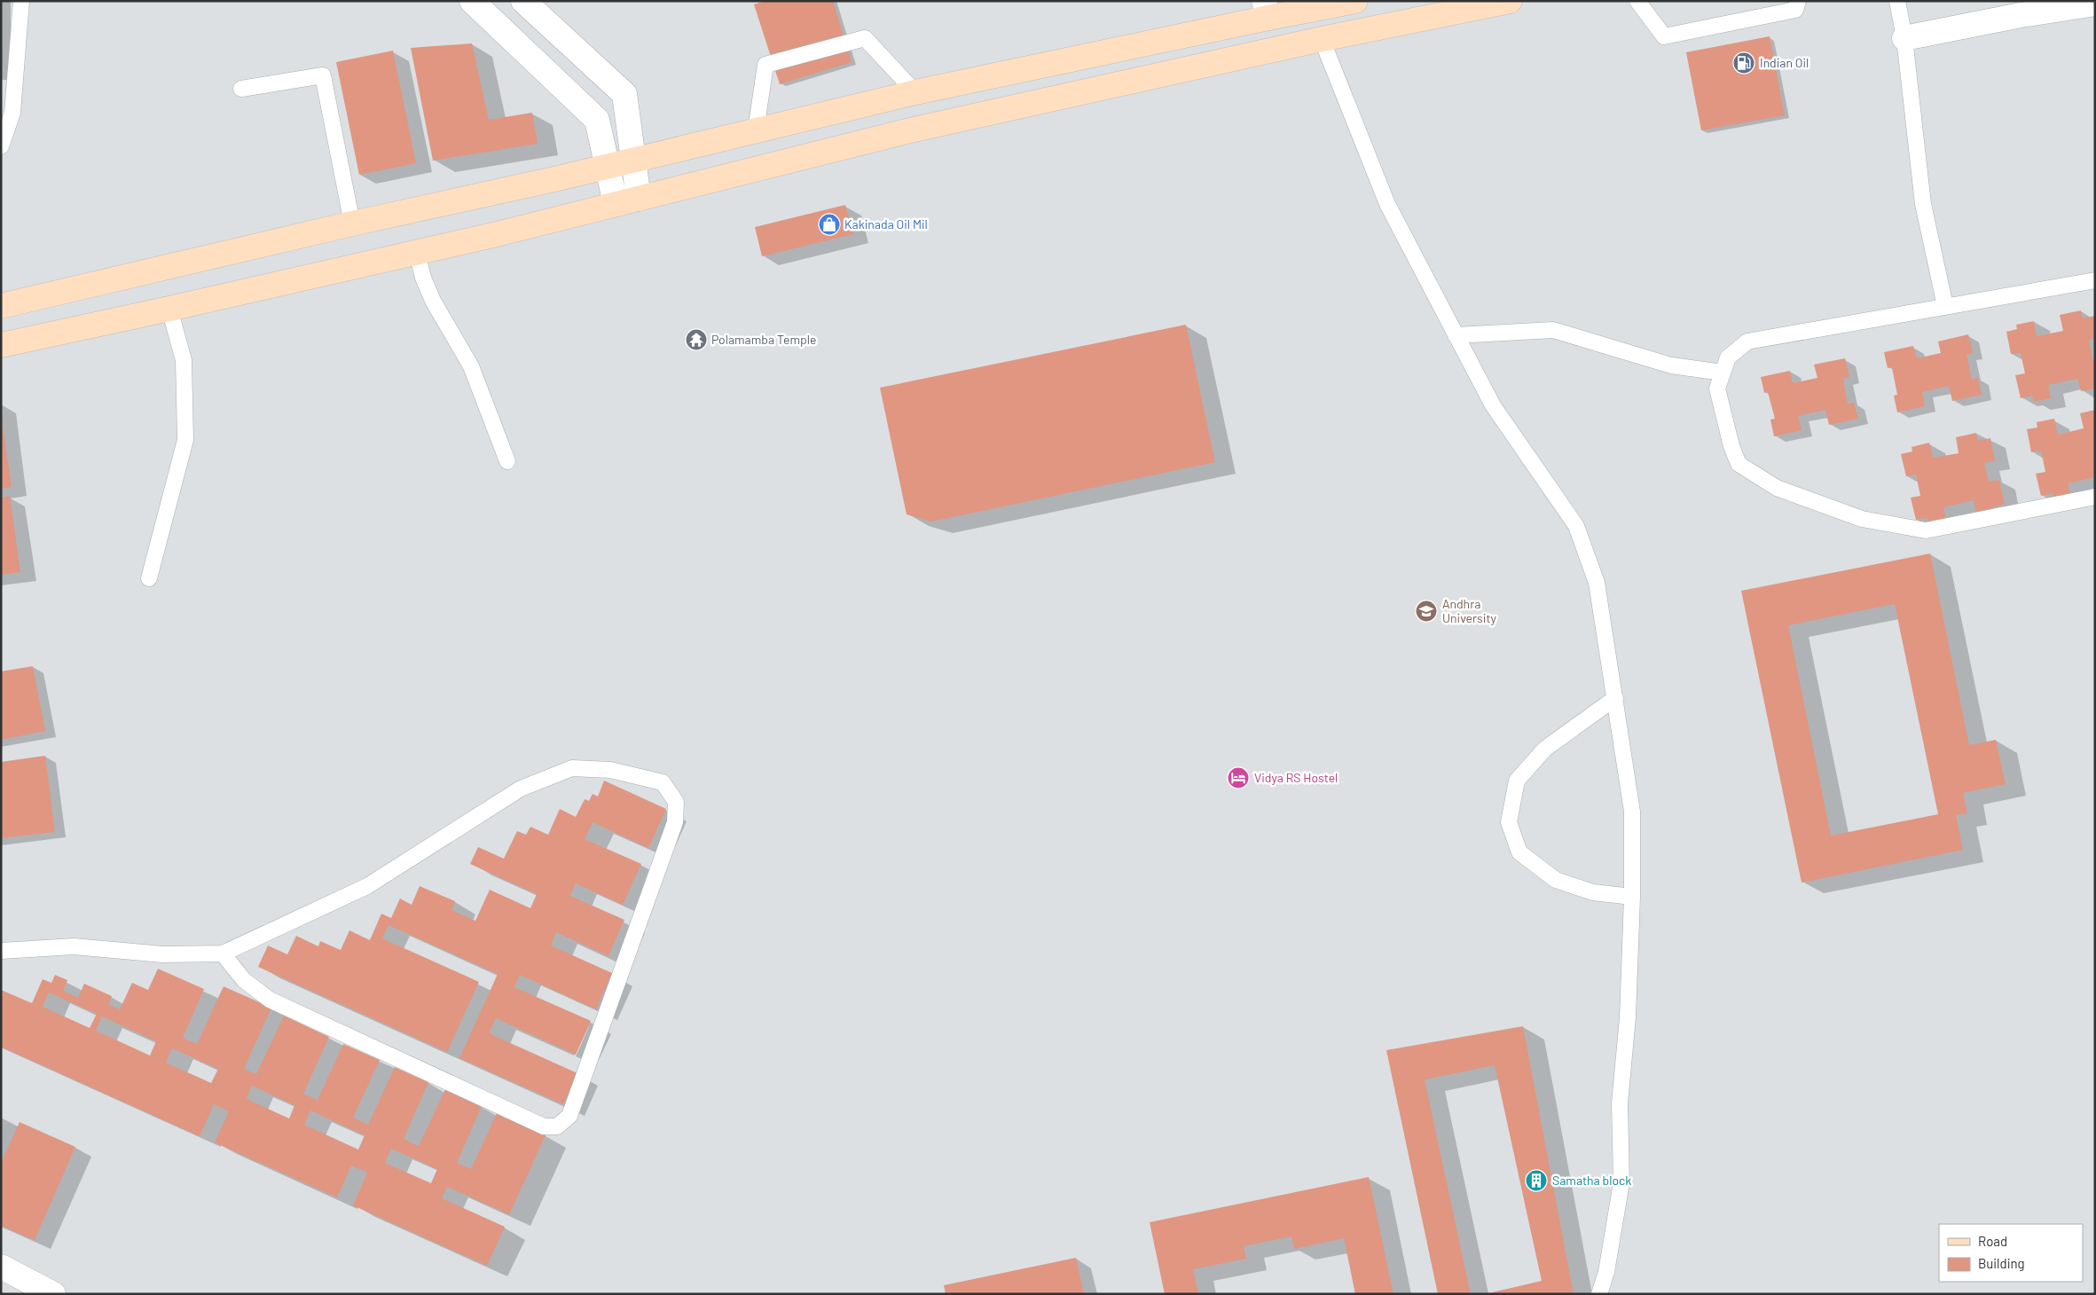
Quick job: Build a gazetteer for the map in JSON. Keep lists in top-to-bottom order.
{
  "places": {
    "fuel station": ["Indian Oil"],
    "shop": ["Kakinada Oil Mil"],
    "temple": ["Polamamba Temple"],
    "school or university": ["Andhra University"],
    "hotel": ["Vidya RS Hostel"],
    "building": ["Samatha block"]
  },
  "legend": ["Road", "Building"]
}
